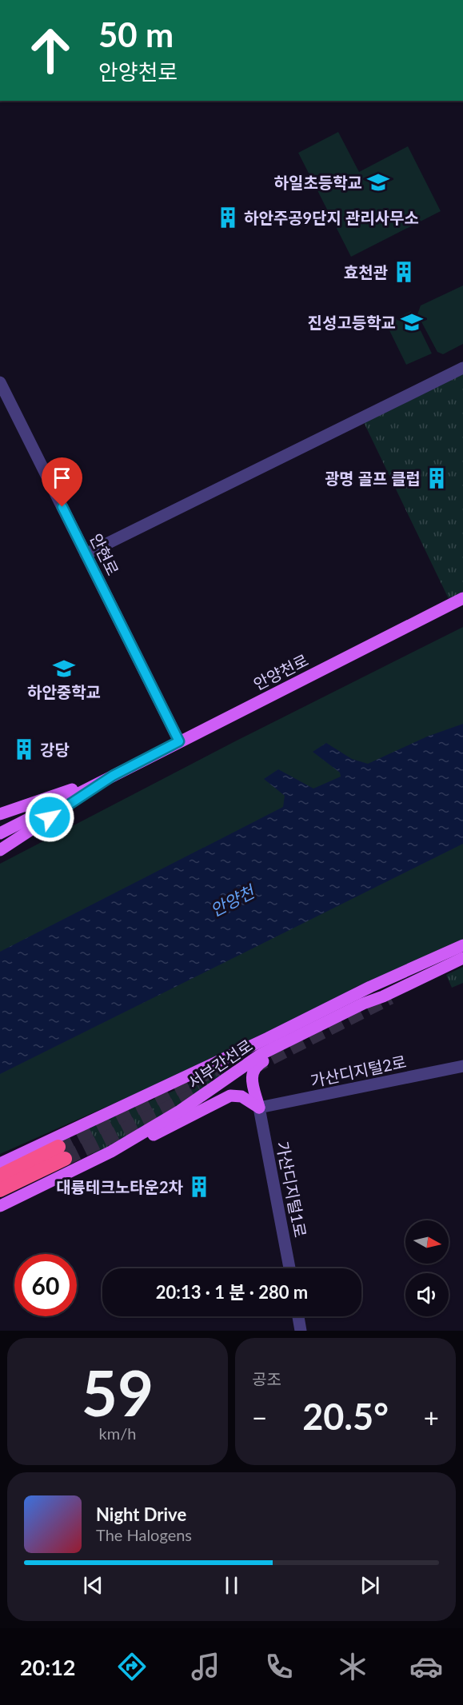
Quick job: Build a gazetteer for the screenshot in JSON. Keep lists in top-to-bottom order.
{
  "streets": {
    "main road": ["안양천로", "서부간선로"],
    "street": ["안현로", "가산디지털2로", "가산디지털1로"]
  },
  "crossings": [
    ["안현로", "안양천로"],
    ["가산디지털2로", "가산디지털1로"]
  ],
  "water": ["안양천"],
  "places": {
    "school or university": ["하일초등학교", "진성고등학교", "하안중학교"],
    "building": [
      "하안주공9단지 관리사무소",
      "효천관",
      "광명 골프 클럽",
      "강당",
      "대륭테크노타운2차"
    ]
  },
  "north": "right",
  "page": {
    "turn": ["50 m", "안양천로"],
    "limit": "60",
    "trip": "20:13 · 1 분 · 280 m",
    "tile": [
      ["59", "km/h"],
      "공조"
    ],
    "heat": ["−", "20.5°", "+"],
    "song": ["Night Drive", "The Halogens"],
    "tabs": "20:12"
  }
}
